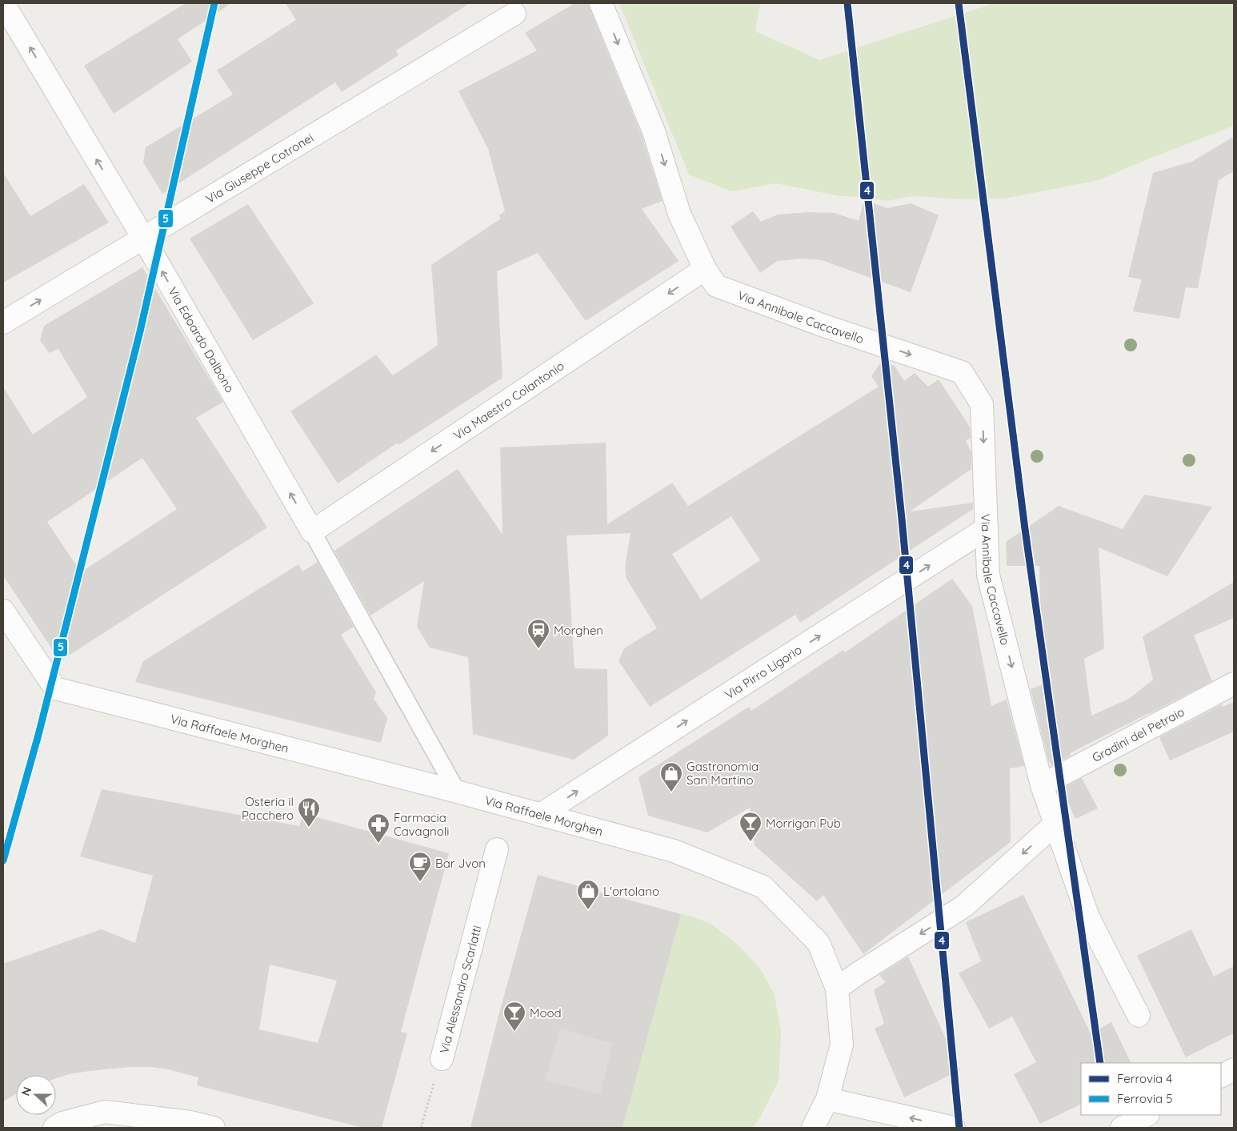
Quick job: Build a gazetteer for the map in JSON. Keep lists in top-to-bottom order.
{
  "streets": {
    "street": [
      "Via Giuseppe Cotronei",
      "Via Annibale Caccavello",
      "Via Edoardo Dalbono",
      "Via Maestro Colantonio",
      "Via Pirro Ligorio",
      "Via Raffaele Morghen",
      "Gradini del Petraio",
      "Via Alessandro Scarlatti"
    ]
  },
  "crossings": [
    ["Via Giuseppe Cotronei", "Via Edoardo Dalbono"],
    ["Via Annibale Caccavello", "Via Maestro Colantonio"],
    ["Via Annibale Caccavello", "Via Pirro Ligorio"],
    ["Via Annibale Caccavello", "Gradini del Petraio"],
    ["Via Edoardo Dalbono", "Via Maestro Colantonio"],
    ["Via Pirro Ligorio", "Via Raffaele Morghen"]
  ],
  "one_way": [
    "Via Annibale Caccavello",
    "Via Edoardo Dalbono",
    "Via Maestro Colantonio",
    "Via Pirro Ligorio"
  ],
  "places": {
    "station": ["Morghen"],
    "shop": ["Gastronomia San Martino", "L'ortolano"],
    "restaurant": ["Osteria il Pacchero"],
    "bar": ["Morrigan Pub", "Mood"],
    "pharmacy": ["Farmacia Cavagnoli"],
    "cafe": ["Bar Jvon"]
  },
  "lines": ["rail line 4", "rail line 5"],
  "legend": ["Ferrovia 4", "Ferrovia 5"],
  "north": "left"
}
